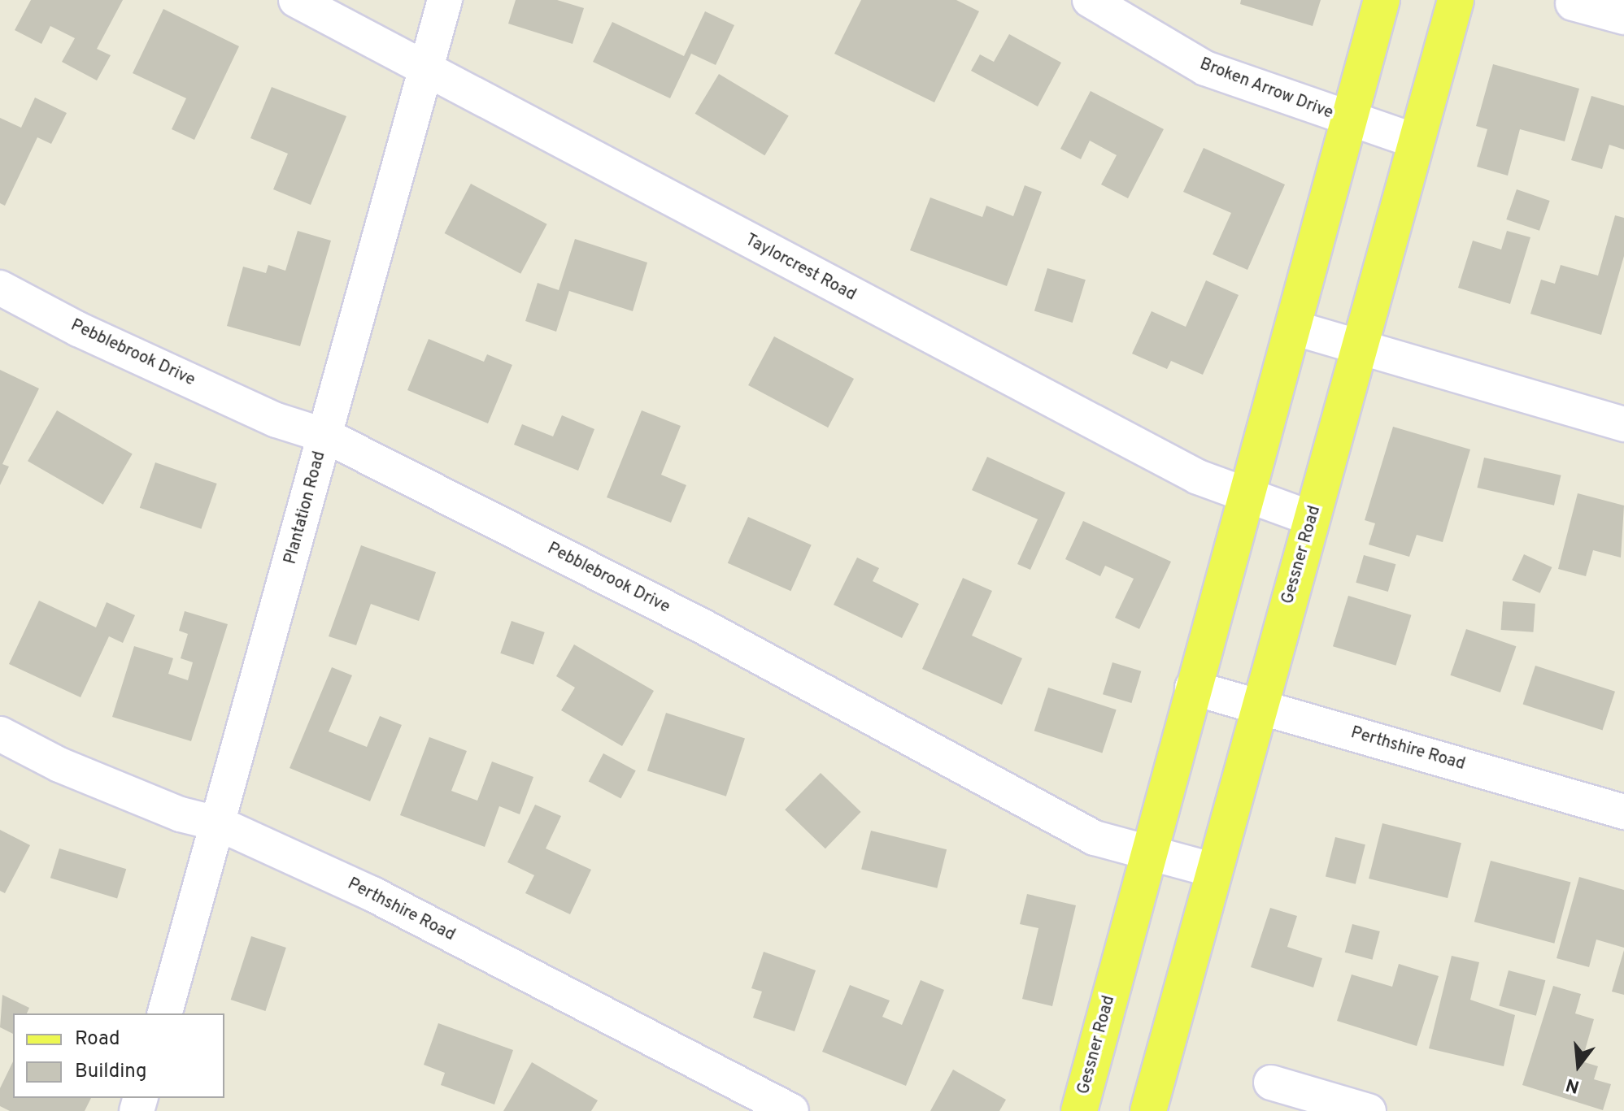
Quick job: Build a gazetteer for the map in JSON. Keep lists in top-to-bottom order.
{
  "streets": {
    "main road": ["Gessner Road"],
    "street": [
      "Broken Arrow Drive",
      "Taylorcrest Road",
      "Pebblebrook Drive",
      "Plantation Road",
      "Perthshire Road"
    ]
  },
  "crossings": [
    ["Broken Arrow Drive", "Gessner Road"],
    ["Taylorcrest Road", "Plantation Road"],
    ["Taylorcrest Road", "Gessner Road"],
    ["Pebblebrook Drive", "Plantation Road"],
    ["Pebblebrook Drive", "Gessner Road"],
    ["Plantation Road", "Perthshire Road"],
    ["Gessner Road", "Perthshire Road"]
  ],
  "legend": ["Road", "Building"],
  "north": "bottom"
}
